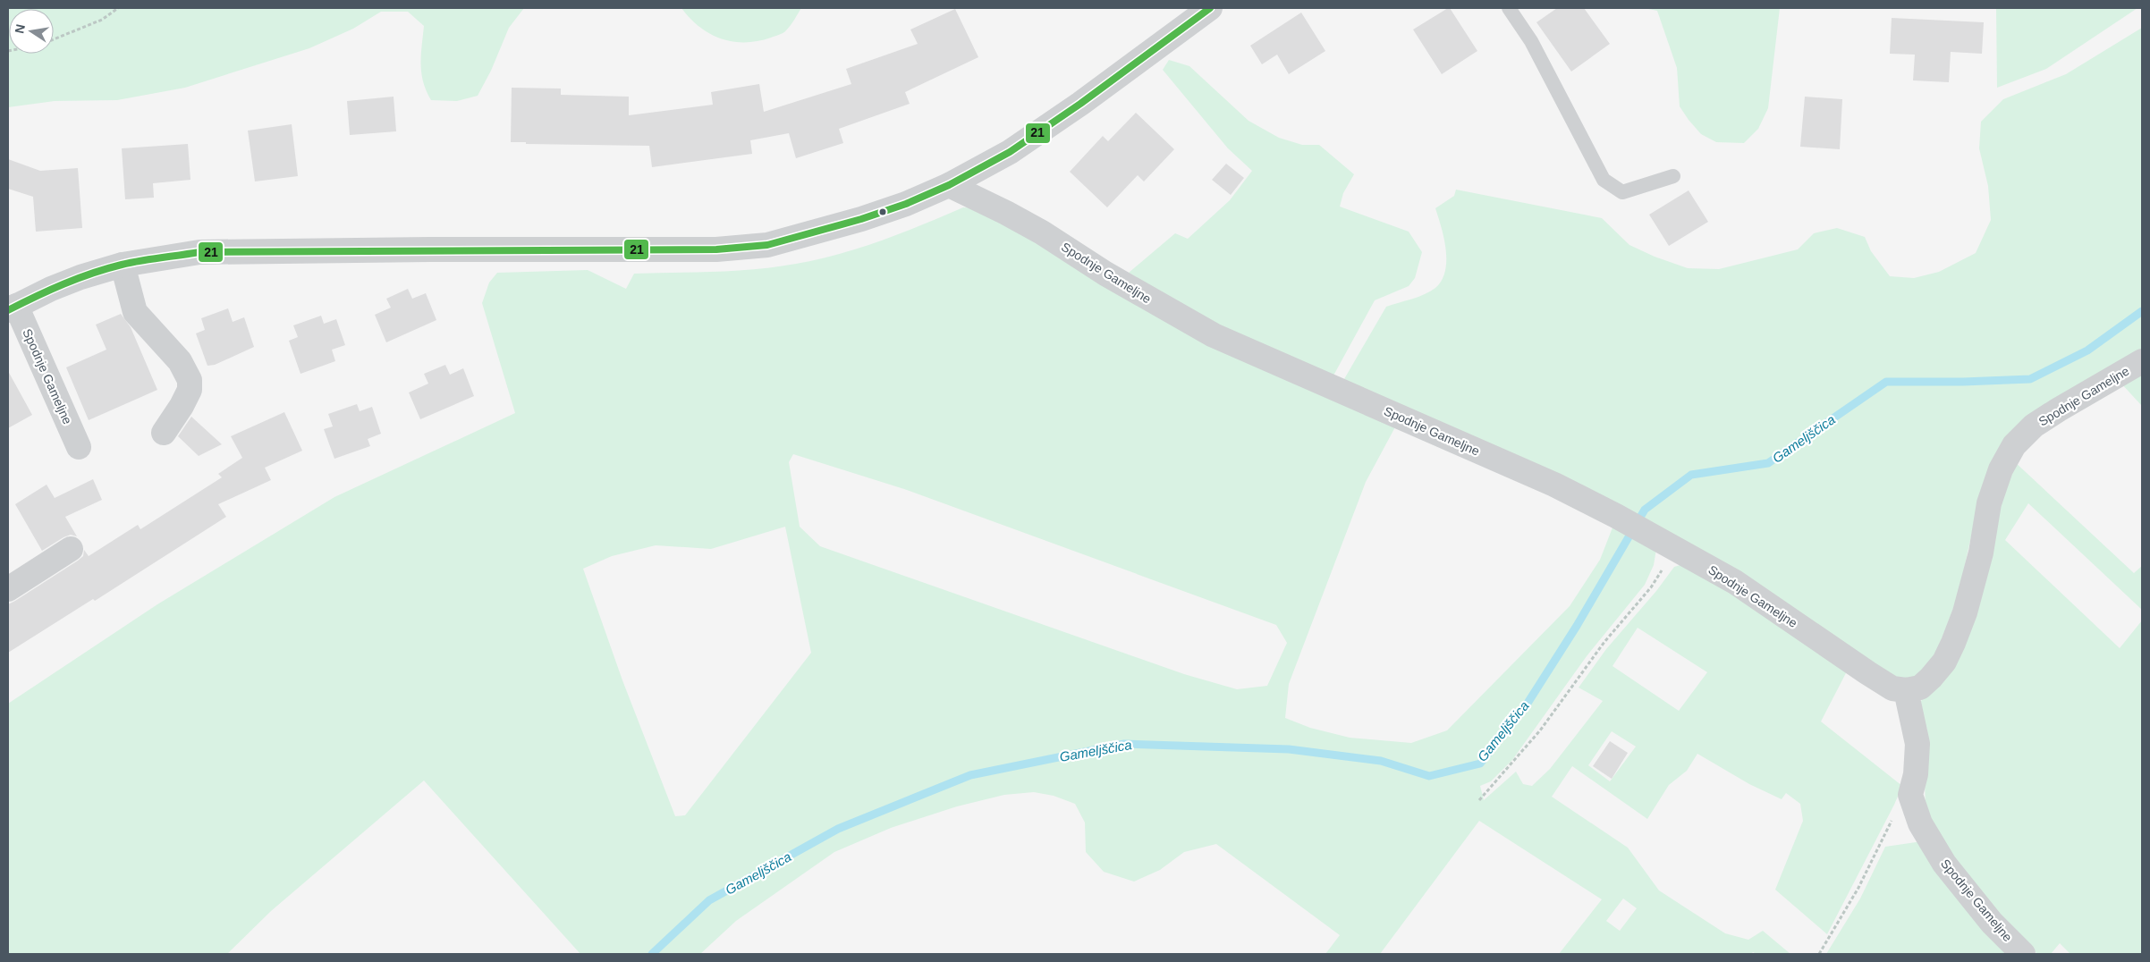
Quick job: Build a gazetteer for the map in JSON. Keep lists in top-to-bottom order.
{
  "streets": {
    "street": ["Spodnje Gameljne"]
  },
  "water": ["Gameljščica"],
  "lines": ["transit line 21"],
  "north": "left"
}
